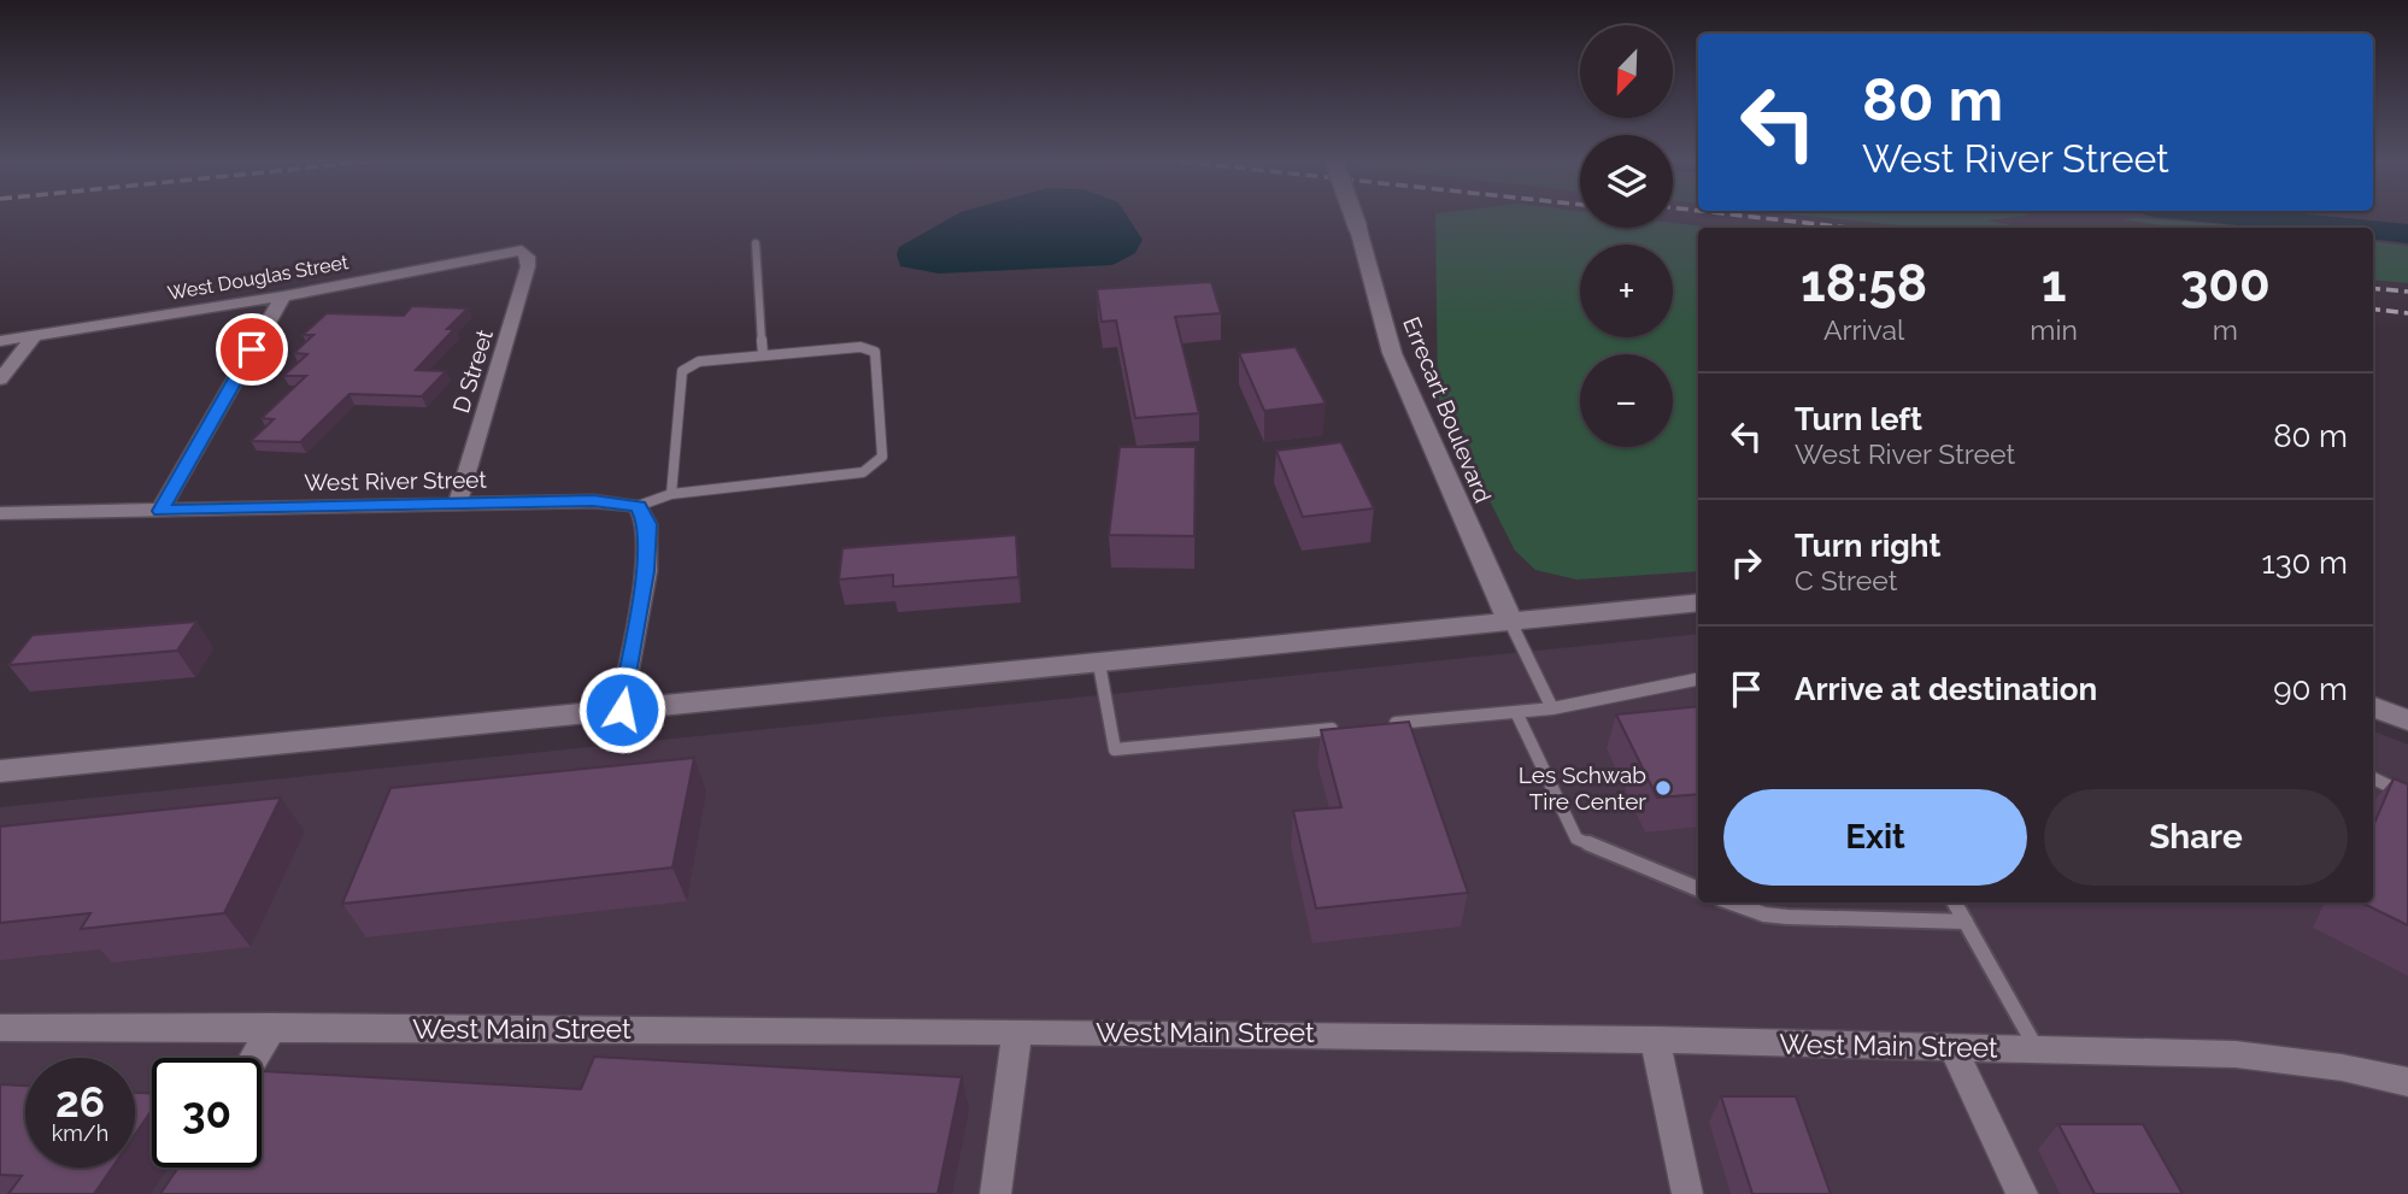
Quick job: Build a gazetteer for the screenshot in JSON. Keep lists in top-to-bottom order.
{
  "streets": {
    "main road": ["Errecart Boulevard"],
    "street": [
      "West Douglas Street",
      "D Street",
      "West River Street",
      "West Main Street"
    ]
  },
  "crossings": [
    ["West Douglas Street", "D Street"],
    ["D Street", "West River Street"]
  ],
  "places": ["Les Schwab Tire Center"],
  "north": "bottom left",
  "page": {
    "map_buttons": ["+", "−"],
    "turn": ["80 m", "West River Street"],
    "eta": [
      "18:58",
      "Arrival",
      "1",
      "min",
      "300",
      "m"
    ],
    "list": [
      {
        "name": "Turn left",
        "note": "West River Street",
        "value": "80 m"
      },
      {
        "name": "Turn right",
        "note": "C Street",
        "value": "130 m"
      },
      {
        "name": "Arrive at destination",
        "value": "90 m"
      }
    ],
    "buttons": ["Exit", "Share"],
    "speed": "26 km/h",
    "limit": "30"
  }
}
